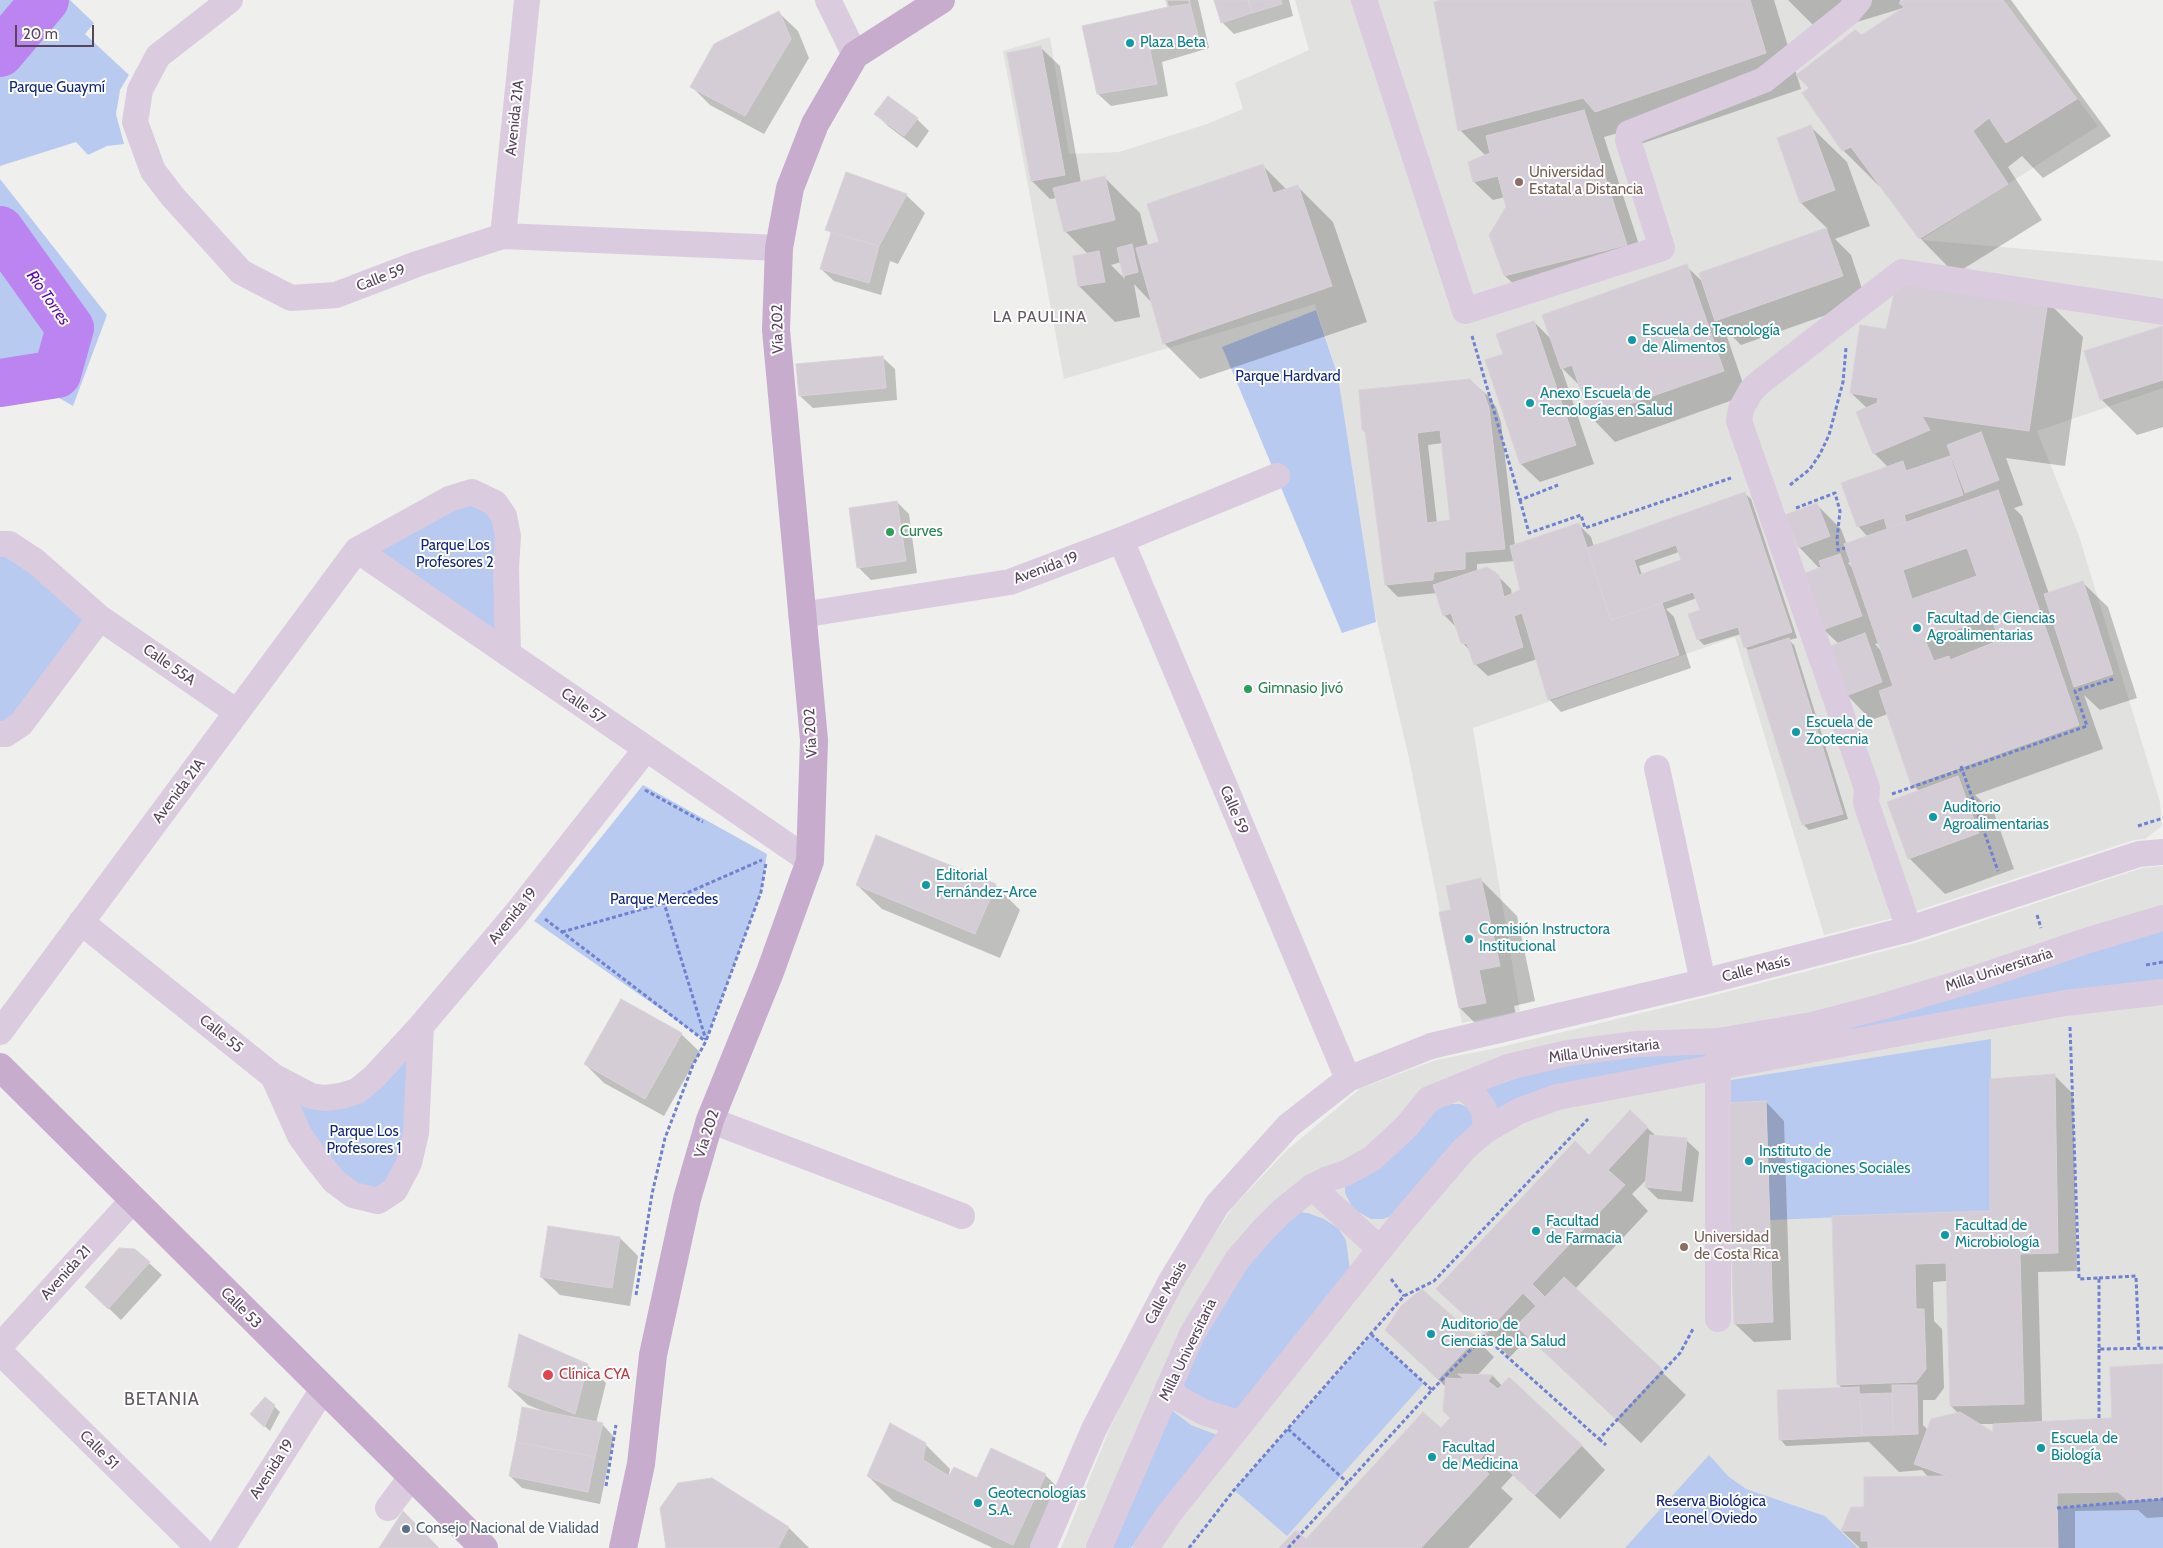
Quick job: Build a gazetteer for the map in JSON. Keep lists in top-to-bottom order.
{
  "streets": {
    "main road": ["Vía 202", "Calle 53"],
    "street": [
      "Avenida 21A",
      "Calle 59",
      "Avenida 19",
      "Calle 55A",
      "Calle 57",
      "Calle Masís",
      "Milla Universitaria",
      "Calle 55",
      "Avenida 21",
      "Calle Masis",
      "Calle 51"
    ]
  },
  "crossings": [
    ["Avenida 21A", "Calle 59"],
    ["Avenida 21A", "Calle 55A"],
    ["Avenida 21A", "Calle 57"],
    ["Avenida 21A", "Calle 55"],
    ["Calle 59", "Vía 202"],
    ["Calle 59", "Avenida 19"],
    ["Calle 59", "Calle Masís"],
    ["Calle 59", "Calle Masis"],
    ["Vía 202", "Avenida 19"],
    ["Vía 202", "Calle 57"],
    ["Avenida 19", "Calle 57"],
    ["Avenida 19", "Calle 55"],
    ["Avenida 19", "Calle 53"],
    ["Calle Masís", "Calle Masis"],
    ["Avenida 21", "Calle 53"]
  ],
  "districts": ["LA PAULINA", "BETANIA"],
  "water": ["Río Torres"],
  "parks": [
    "Parque Guaymí",
    "Parque Hardvard",
    "Parque Los Profesores 2",
    "Parque Mercedes",
    "Parque Los Profesores 1",
    "Reserva Biológica Leonel Oviedo"
  ],
  "places": [
    "Plaza Beta",
    "Universidad Estatal a Distancia",
    "Escuela de Tecnología de Alimentos",
    "Anexo Escuela de Tecnologías en Salud",
    "Curves",
    "Facultad de Ciencias Agroalimentarias",
    "Gimnasio Jivó",
    "Escuela de Zootecnia",
    "Auditorio Agroalimentarias",
    "Editorial Fernández-Arce",
    "Comisión Instructora Institucional",
    "Instituto de Investigaciones Sociales",
    "Facultad de Farmacia",
    "Facultad de Microbiología",
    "Universidad de Costa Rica",
    "Auditorio de Ciencias de la Salud",
    "Clínica CYA",
    "Escuela de Biología",
    "Facultad de Medicina",
    "Geotecnologías S.A.",
    "Consejo Nacional de Vialidad"
  ],
  "scale_bar": "20 m"
}
